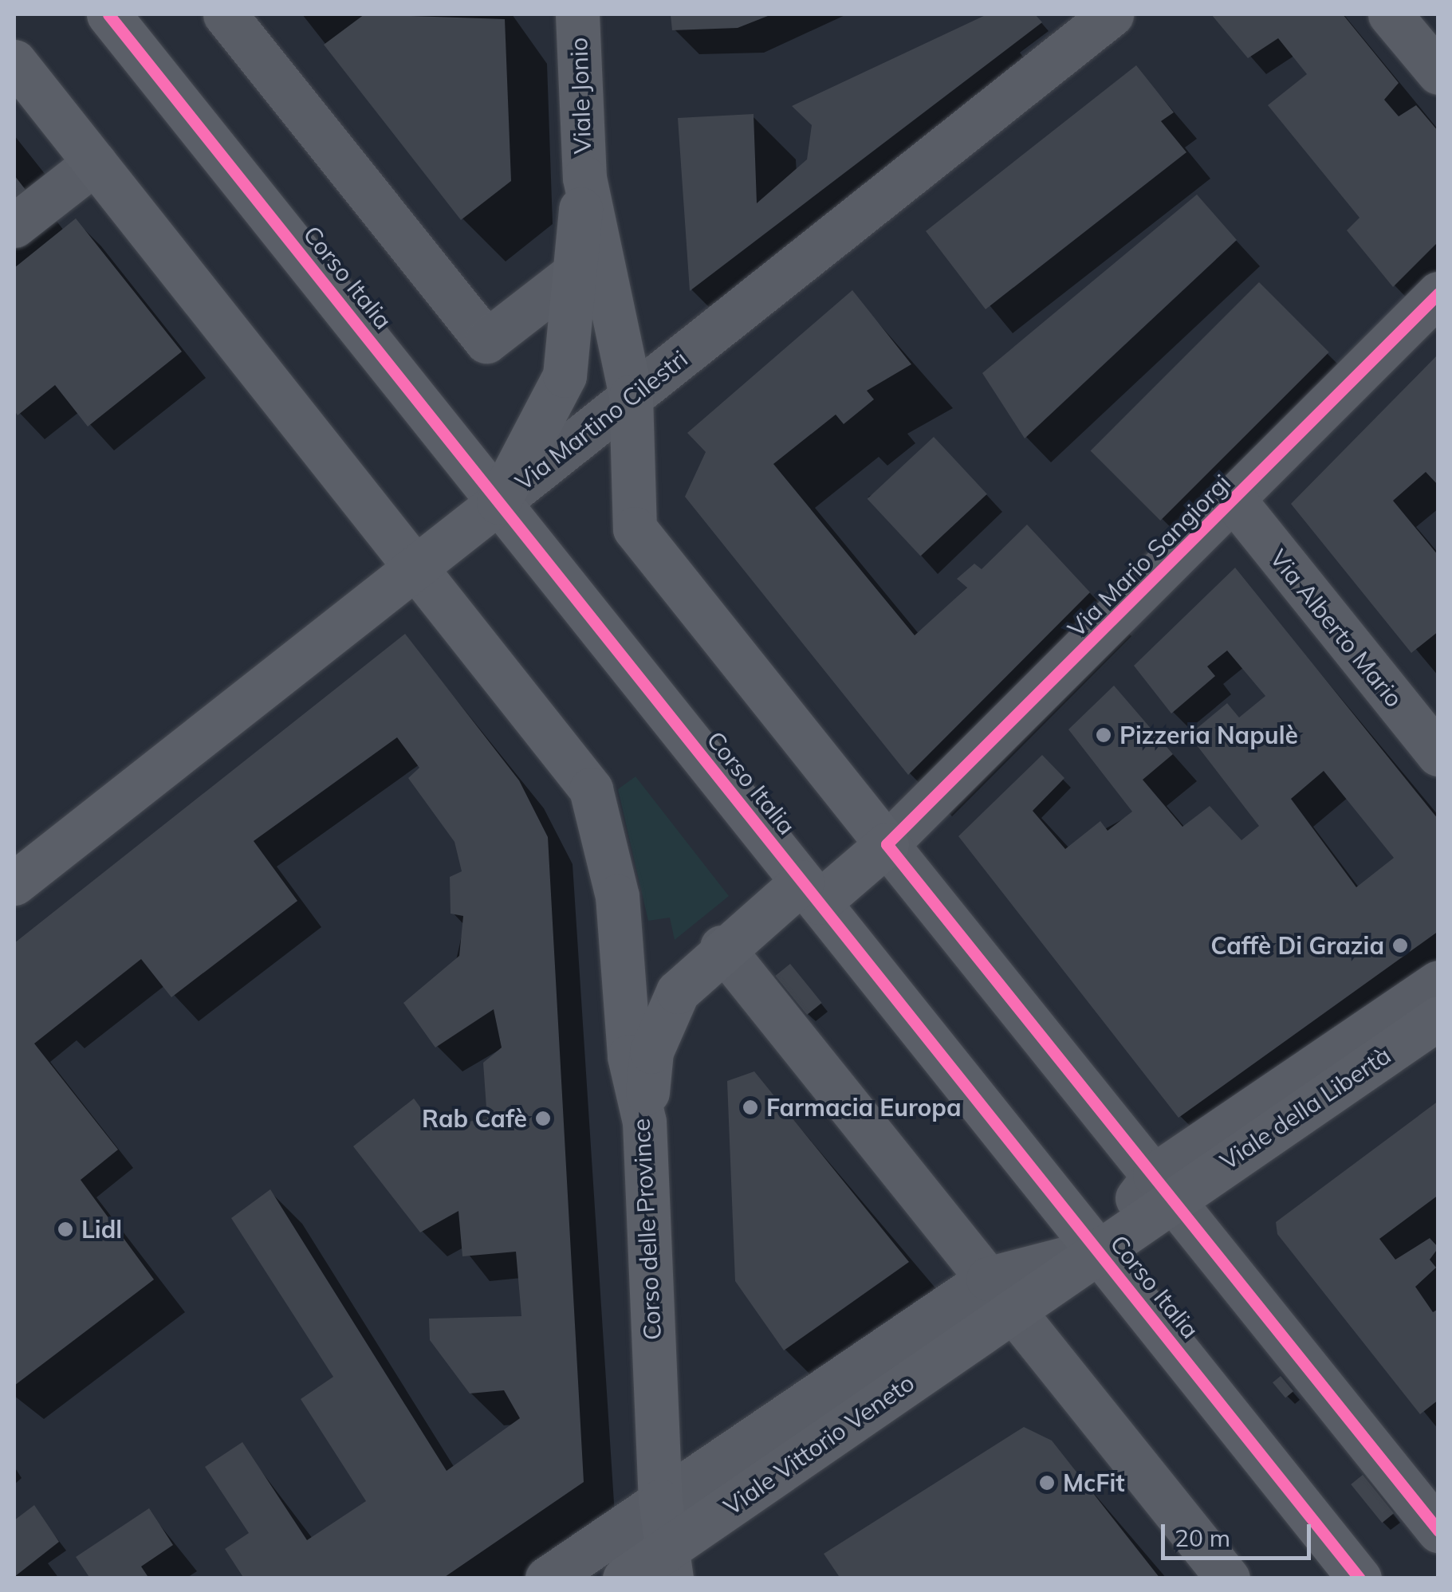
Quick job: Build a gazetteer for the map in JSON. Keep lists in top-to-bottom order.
{
  "streets": {
    "main road": [
      "Viale Jonio",
      "Corso Italia",
      "Via Martino Cilestri",
      "Viale della Libertà",
      "Corso delle Province",
      "Viale Vittorio Veneto"
    ],
    "street": ["Via Mario Sangiorgi", "Via Alberto Mario"]
  },
  "crossings": [
    ["Corso Italia", "Via Martino Cilestri"],
    ["Corso Italia", "Viale della Libertà"],
    ["Corso Italia", "Viale Vittorio Veneto"],
    ["Via Martino Cilestri", "Corso delle Province"],
    ["Via Mario Sangiorgi", "Via Alberto Mario"],
    ["Viale della Libertà", "Viale Vittorio Veneto"],
    ["Corso delle Province", "Viale Vittorio Veneto"]
  ],
  "places": [
    "Pizzeria Napulè",
    "Caffè Di Grazia",
    "Farmacia Europa",
    "Rab Cafè",
    "Lidl",
    "McFit"
  ],
  "scale_bar": "20 m"
}
